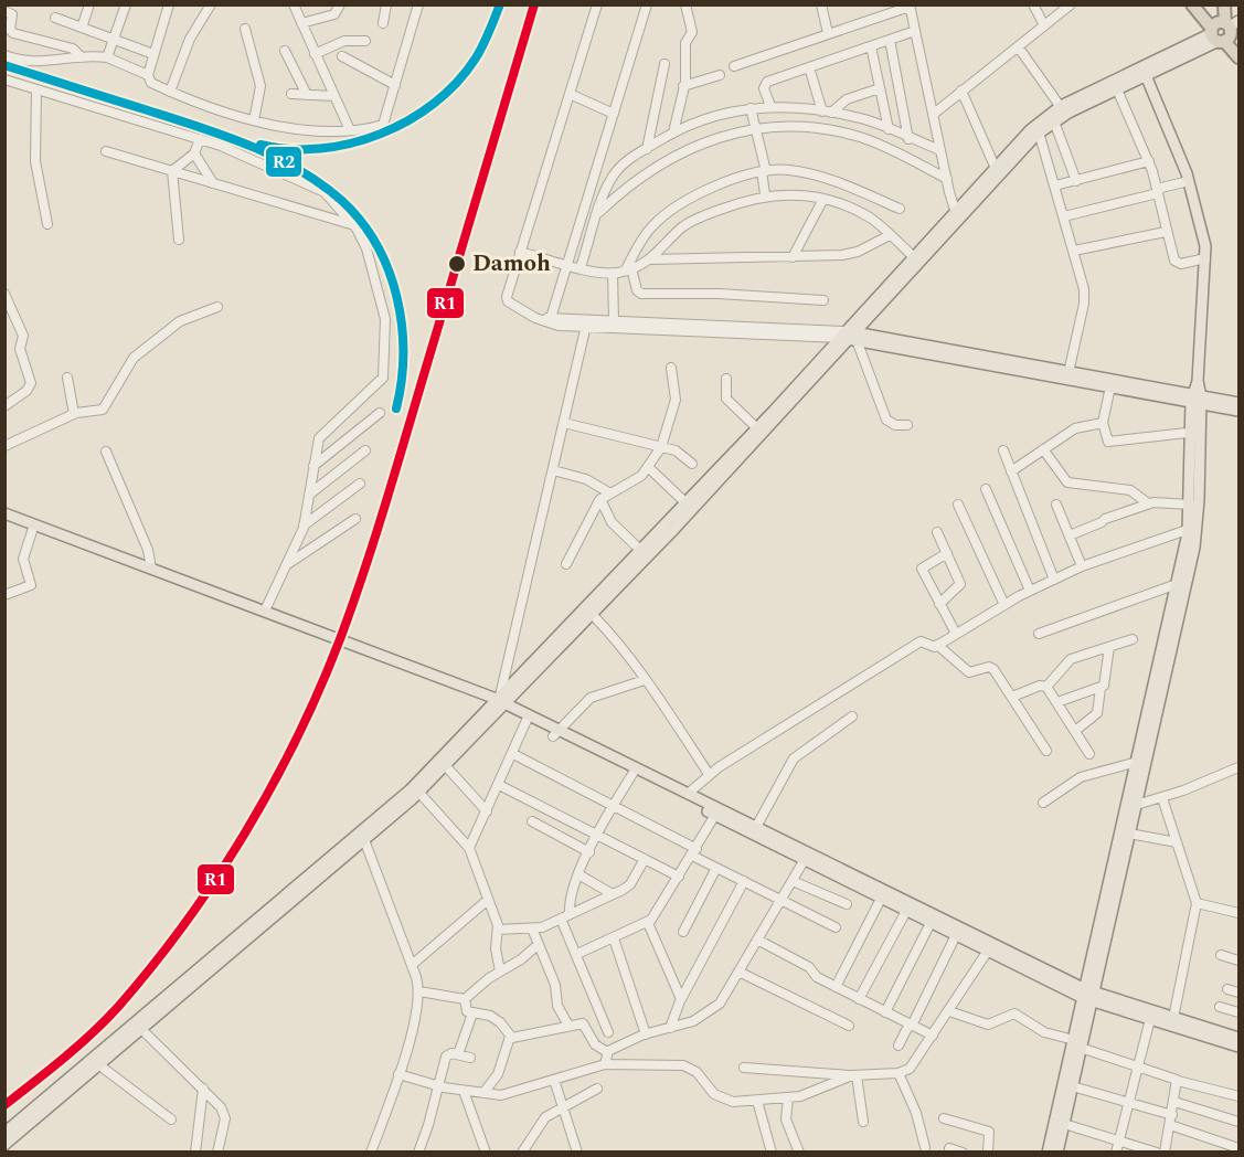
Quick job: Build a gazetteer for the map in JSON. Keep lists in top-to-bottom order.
{
  "places": ["Damoh"],
  "lines": ["transit line R1", "transit line R2"]
}
